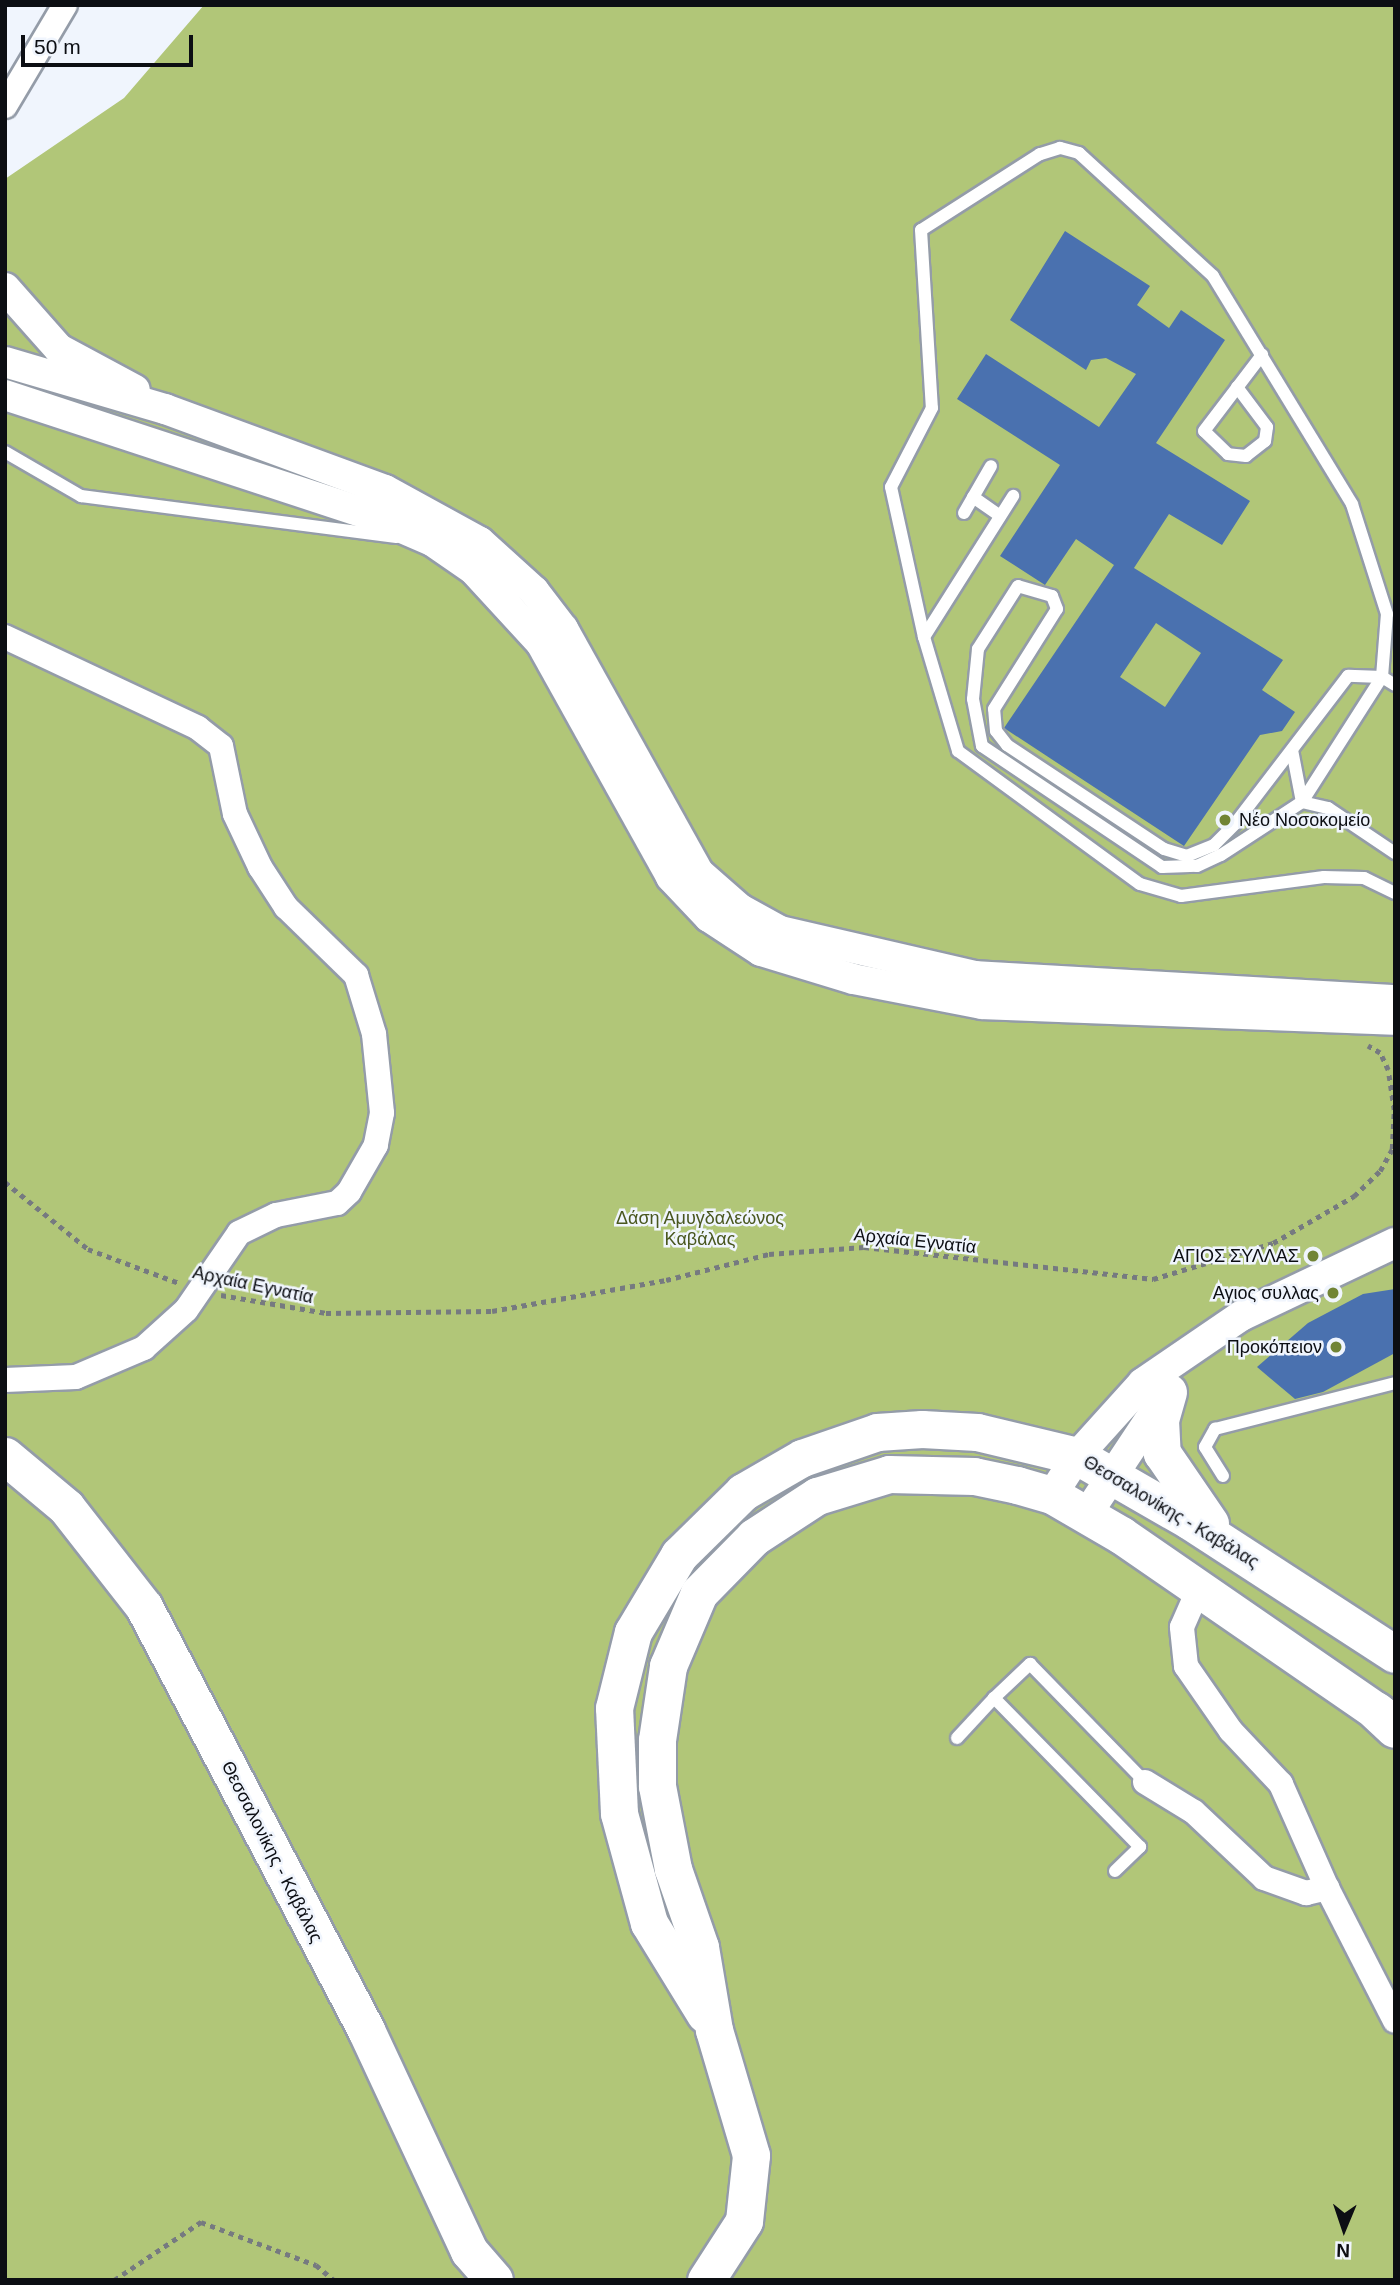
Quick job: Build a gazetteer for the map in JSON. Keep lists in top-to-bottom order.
{
  "streets": {
    "main road": ["Θεσσαλονίκης - Καβάλας"],
    "path": ["Αρχαία Εγνατία"]
  },
  "parks": ["Δάση Αμυγδαλεώνος Καβάλας"],
  "places": [
    "Νέο Νοσοκομείο",
    "ΑΓΙΟΣ ΣΥΛΛΑΣ",
    "Αγιος συλλας",
    "Προκόπειον"
  ],
  "scale_bar": "50 m",
  "north": "bottom"
}
